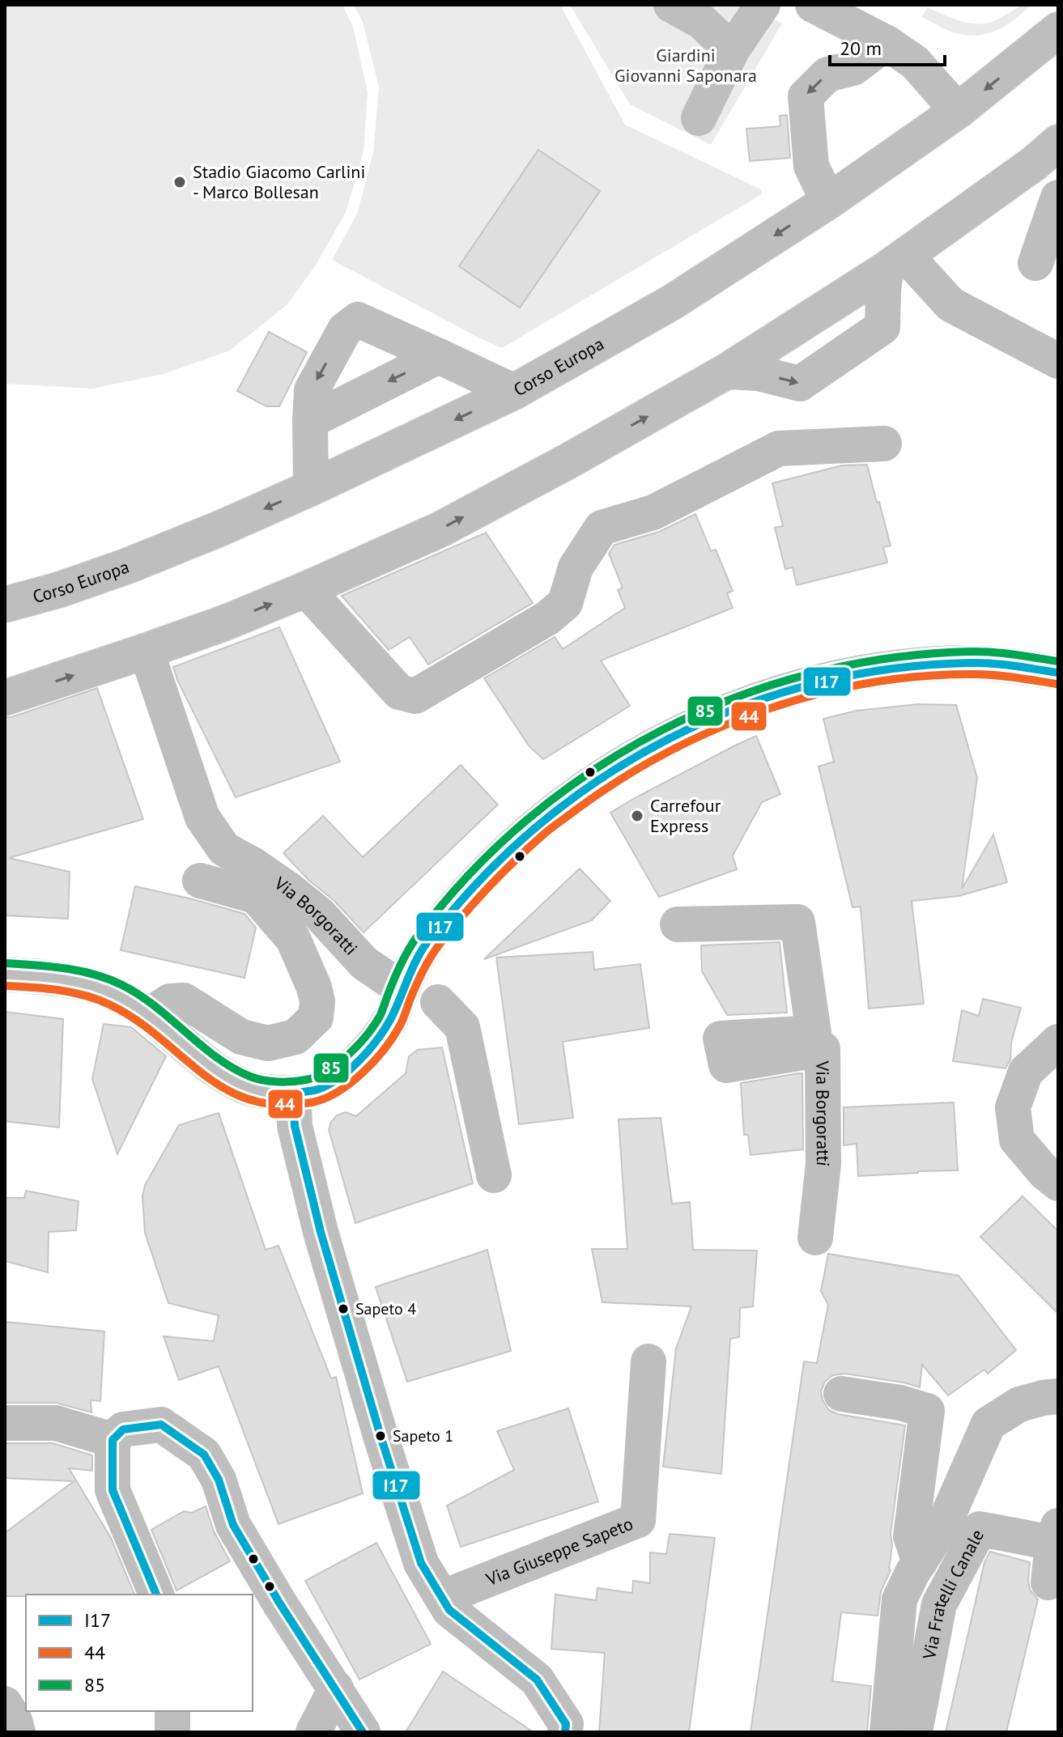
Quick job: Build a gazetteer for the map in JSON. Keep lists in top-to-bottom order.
{
  "streets": {
    "street": [
      "Corso Europa",
      "Via Borgoratti",
      "Via Giuseppe Sapeto",
      "Via Fratelli Canale"
    ]
  },
  "parks": ["Giardini Giovanni Saponara"],
  "places": [
    "Stadio Giacomo Carlini - Marco Bollesan",
    "Carrefour Express",
    "Sapeto 4",
    "Sapeto 1"
  ],
  "lines": ["transit line 85", "transit line I17", "transit line 44"],
  "legend": ["I17", "44", "85"],
  "scale_bar": "20 m"
}
